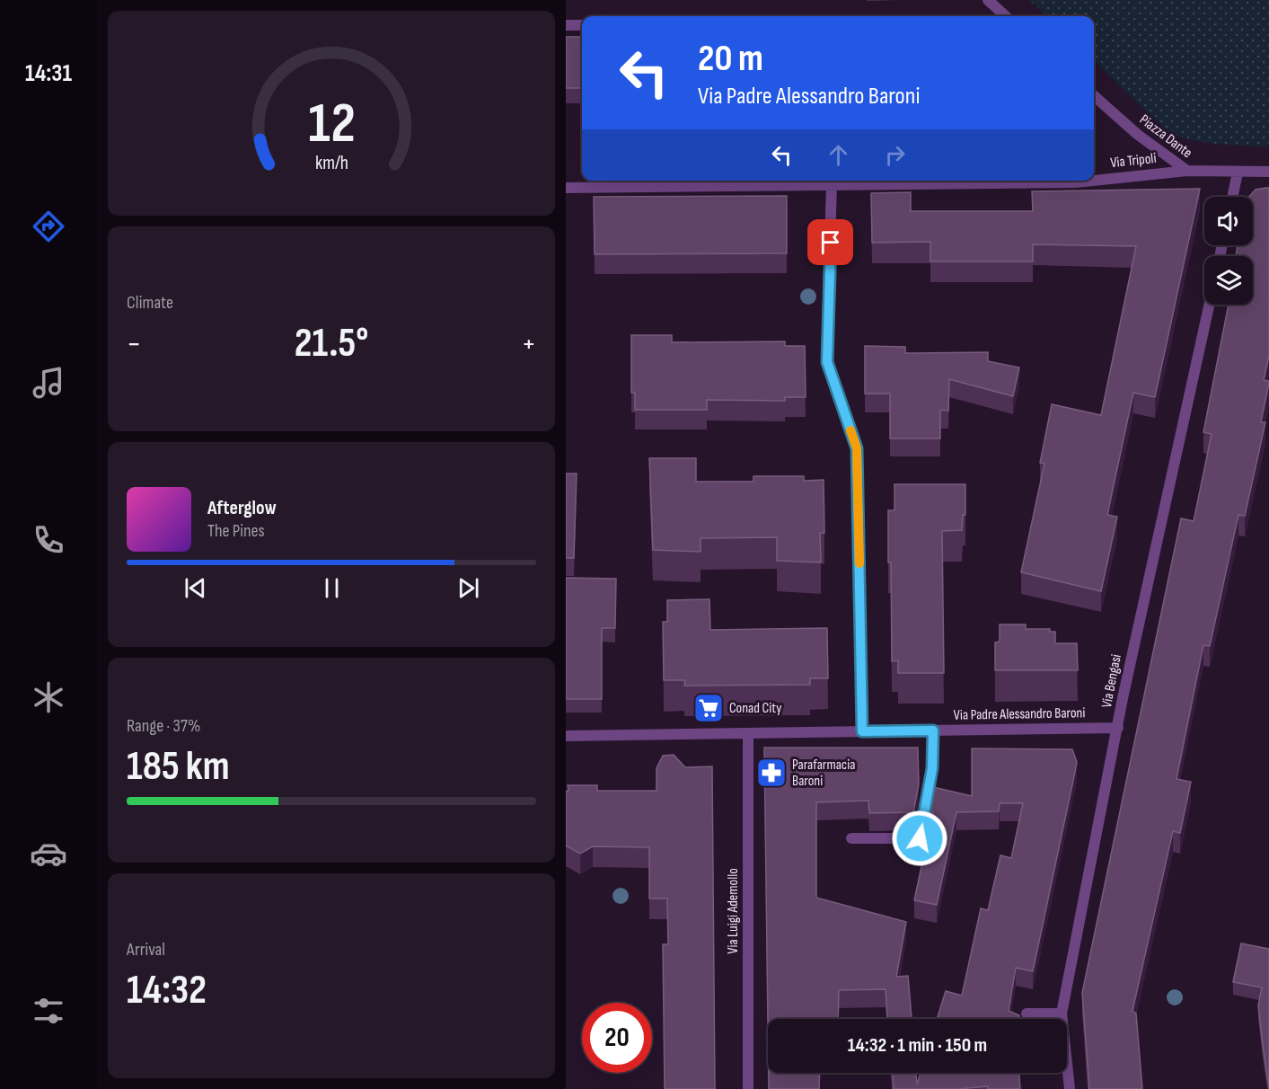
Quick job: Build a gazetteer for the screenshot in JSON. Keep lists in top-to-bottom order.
{
  "streets": {
    "street": [
      "Piazza Dante",
      "Via Tripoli",
      "Via Bengasi",
      "Via Padre Alessandro Baroni",
      "Via Luigi Ademollo"
    ]
  },
  "crossings": [
    ["Piazza Dante", "Via Tripoli"],
    ["Via Bengasi", "Via Padre Alessandro Baroni"],
    ["Via Padre Alessandro Baroni", "Via Luigi Ademollo"]
  ],
  "places": {
    "supermarket": ["Conad City"],
    "pharmacy": ["Parafarmacia Baroni"]
  },
  "page": {
    "tabs": "14:31",
    "turn": ["20 m", "Via Padre Alessandro Baroni"],
    "tile": [
      "Climate",
      ["Range · 37%", "185 km"],
      ["Arrival", "14:32"]
    ],
    "heat": ["−", "21.5°", "+"],
    "song": ["Afterglow", "The Pines"],
    "limit": "20",
    "trip": "14:32 · 1 min · 150 m",
    "gauge": ["12", "km/h"]
  }
}
